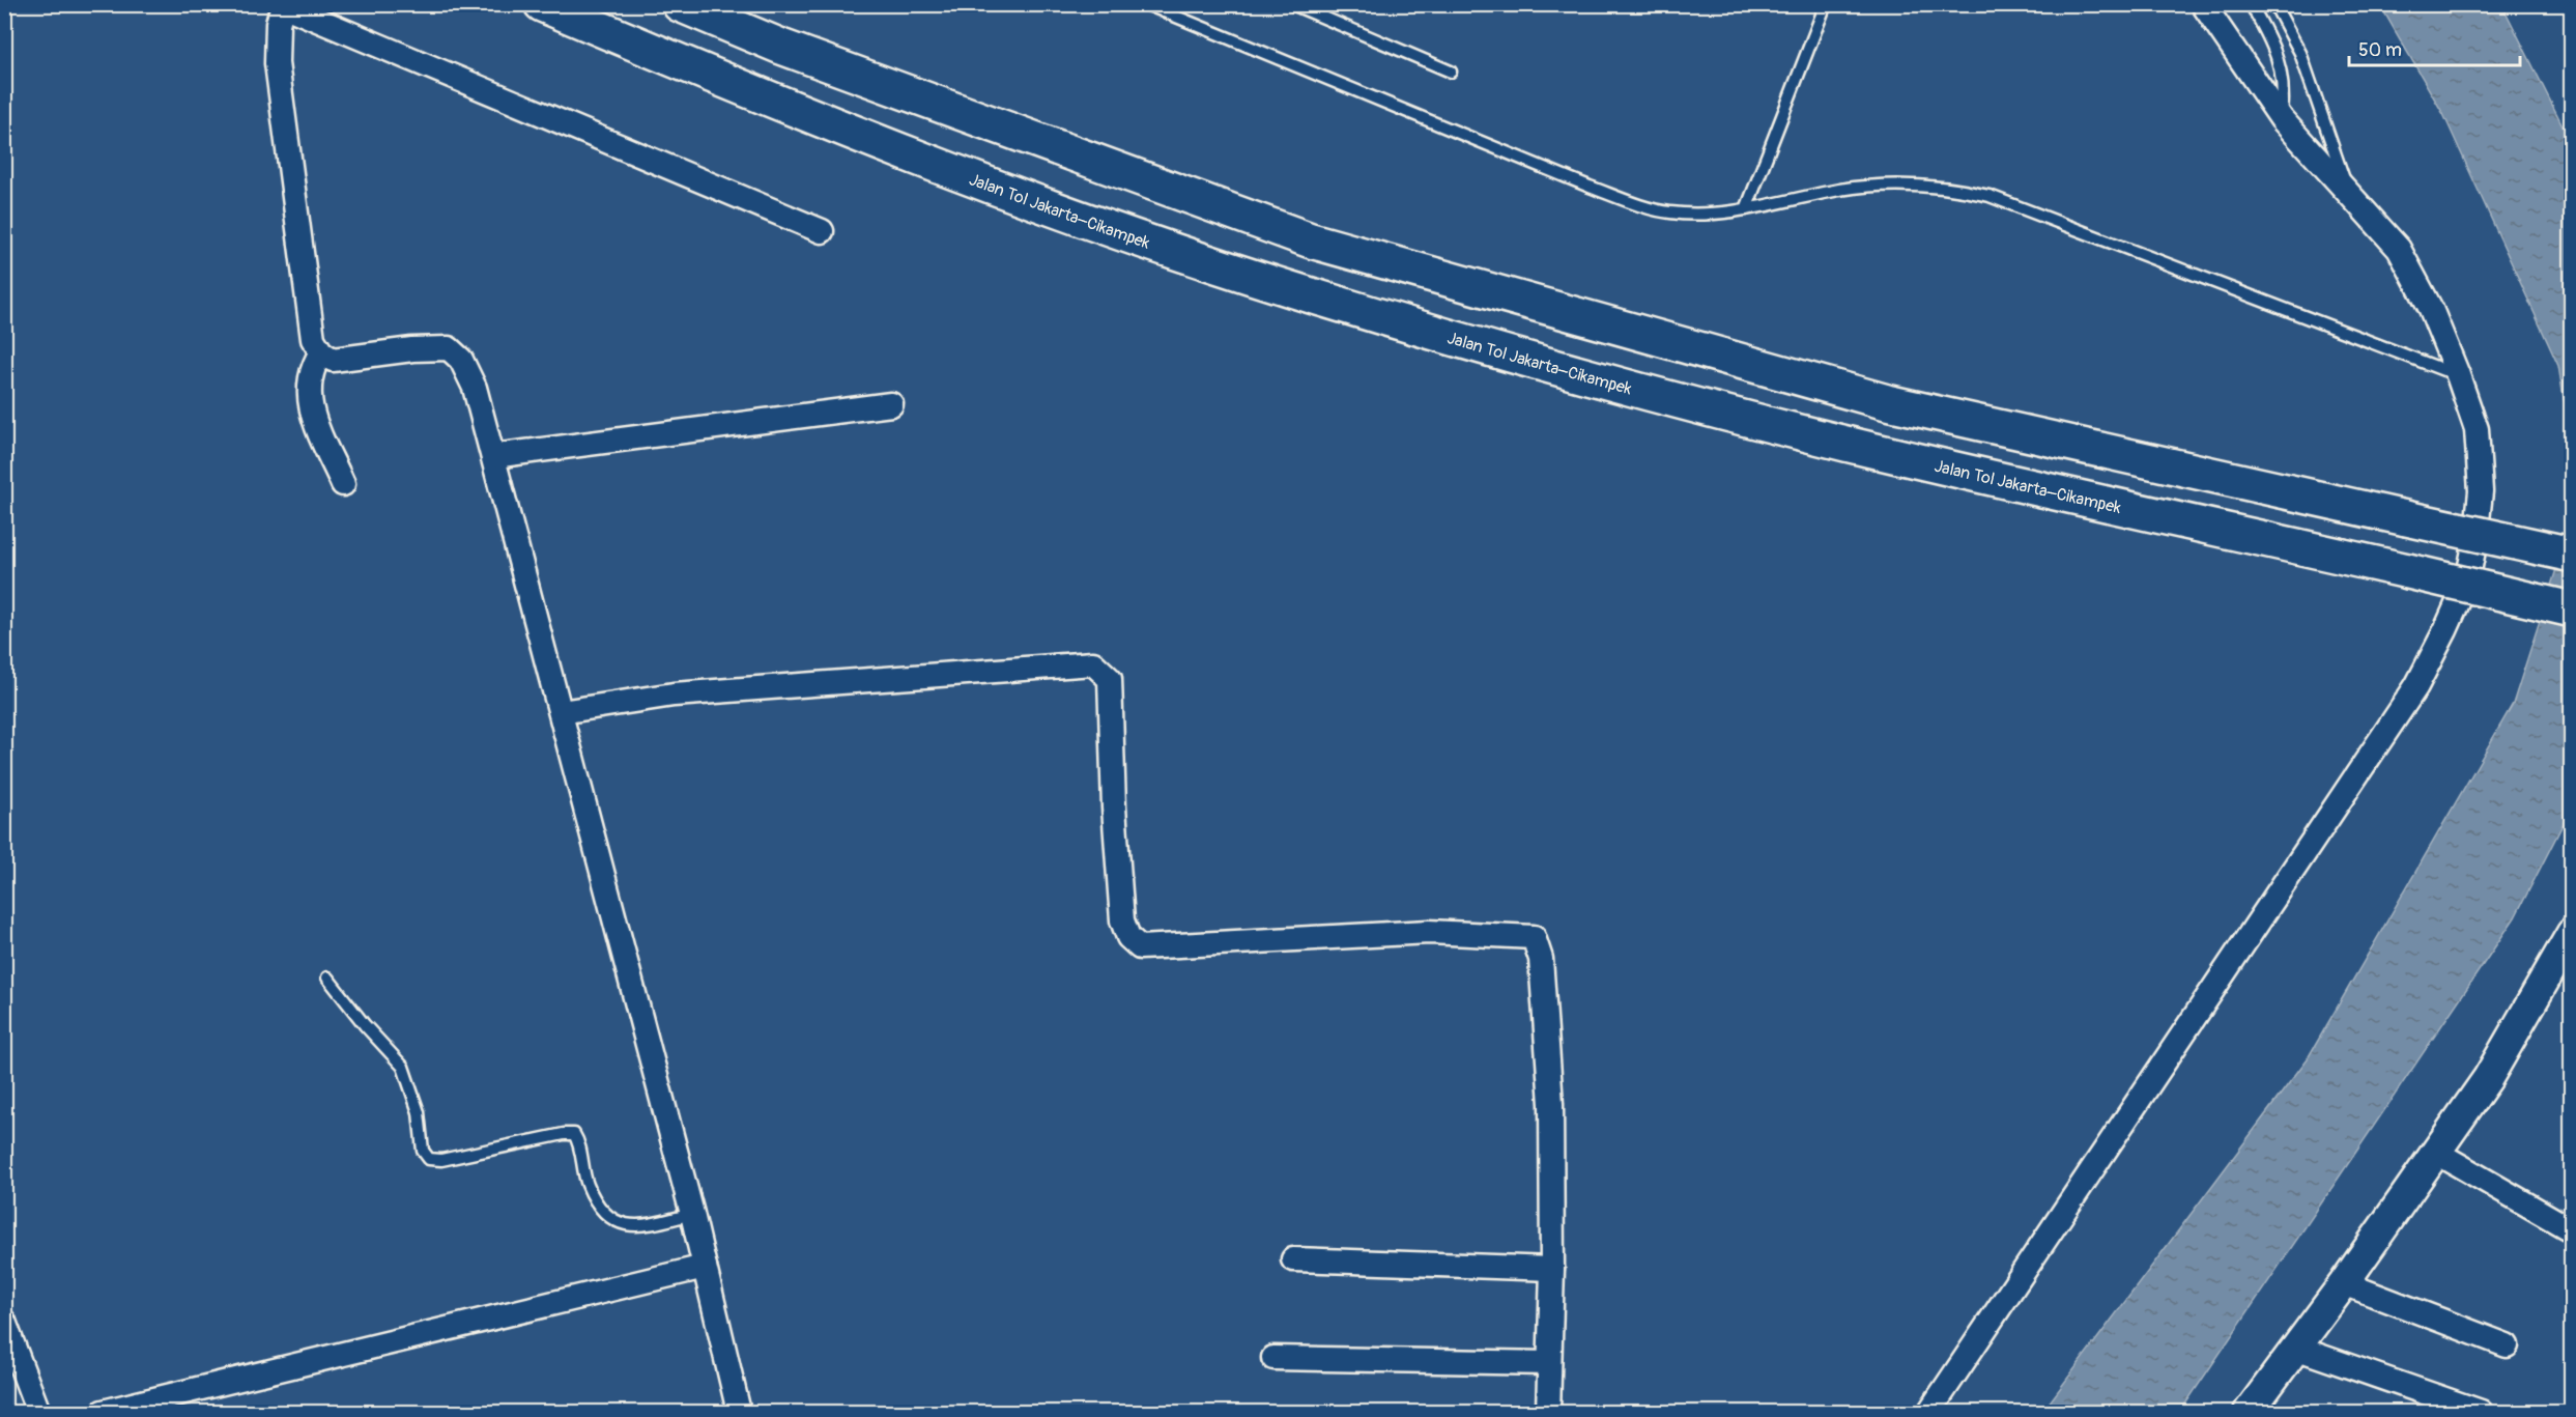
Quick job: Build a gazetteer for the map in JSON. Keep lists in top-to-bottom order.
{
  "streets": {
    "highway": ["Jalan Tol Jakarta–Cikampek"]
  },
  "scale_bar": "50 m"
}
